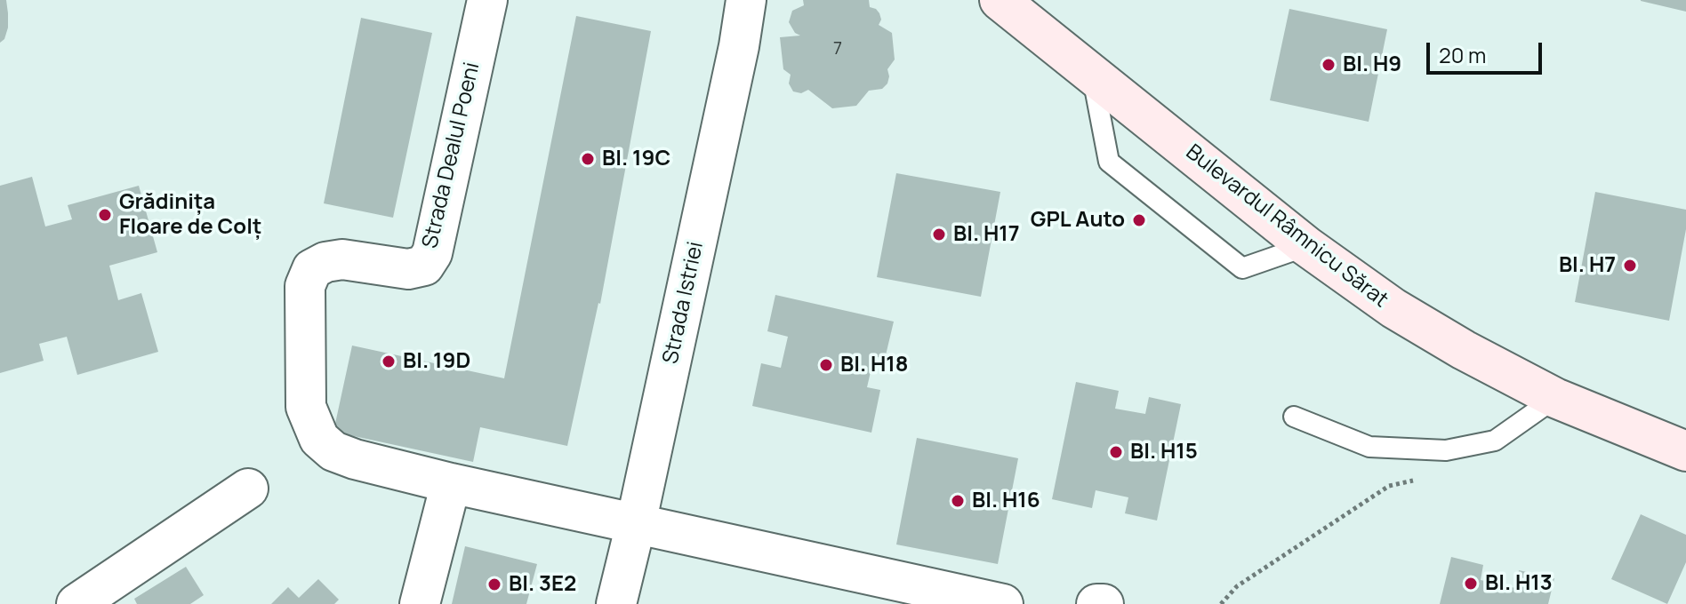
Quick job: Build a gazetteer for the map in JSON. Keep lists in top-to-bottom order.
{
  "streets": {
    "street": ["Strada Dealul Poeni", "Bulevardul Râmnicu Sărat", "Strada Istriei"]
  },
  "crossings": [
    ["Strada Dealul Poeni", "Strada Istriei"]
  ],
  "places": [
    "Bl. H9",
    "Bl. 19C",
    "Grădinița Floare de Colț",
    "GPL Auto",
    "Bl. H17",
    "Bl. H7",
    "Bl. 19D",
    "Bl. H18",
    "Bl. H15",
    "Bl. H16",
    "Bl. H13",
    "Bl. 3E2"
  ],
  "house_numbers": ["7"],
  "scale_bar": "20 m"
}
